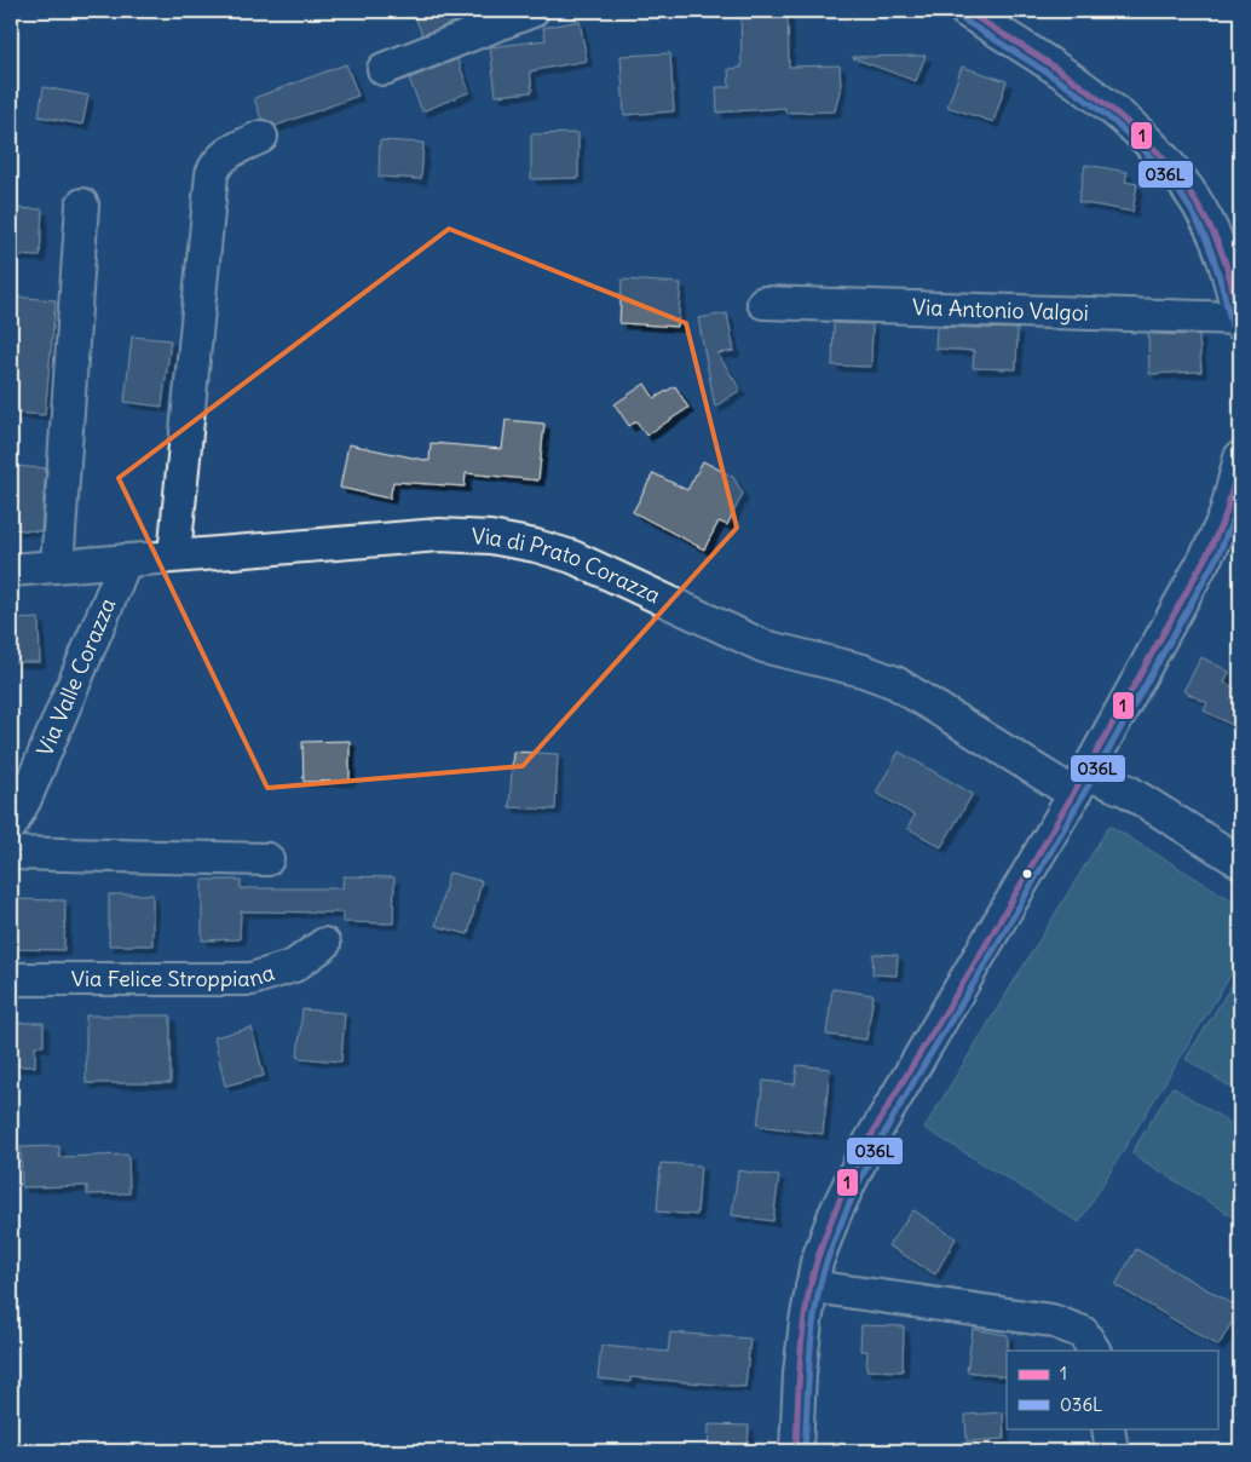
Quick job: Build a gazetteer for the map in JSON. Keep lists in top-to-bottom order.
{
  "streets": {
    "street": [
      "Via Antonio Valgoi",
      "Via di Prato Corazza",
      "Via Valle Corazza",
      "Via Felice Stroppiana"
    ]
  },
  "crossings": [
    ["Via di Prato Corazza", "Via Valle Corazza"]
  ],
  "lines": ["transit line 1", "transit line 036L"],
  "legend": ["1", "036L"]
}
